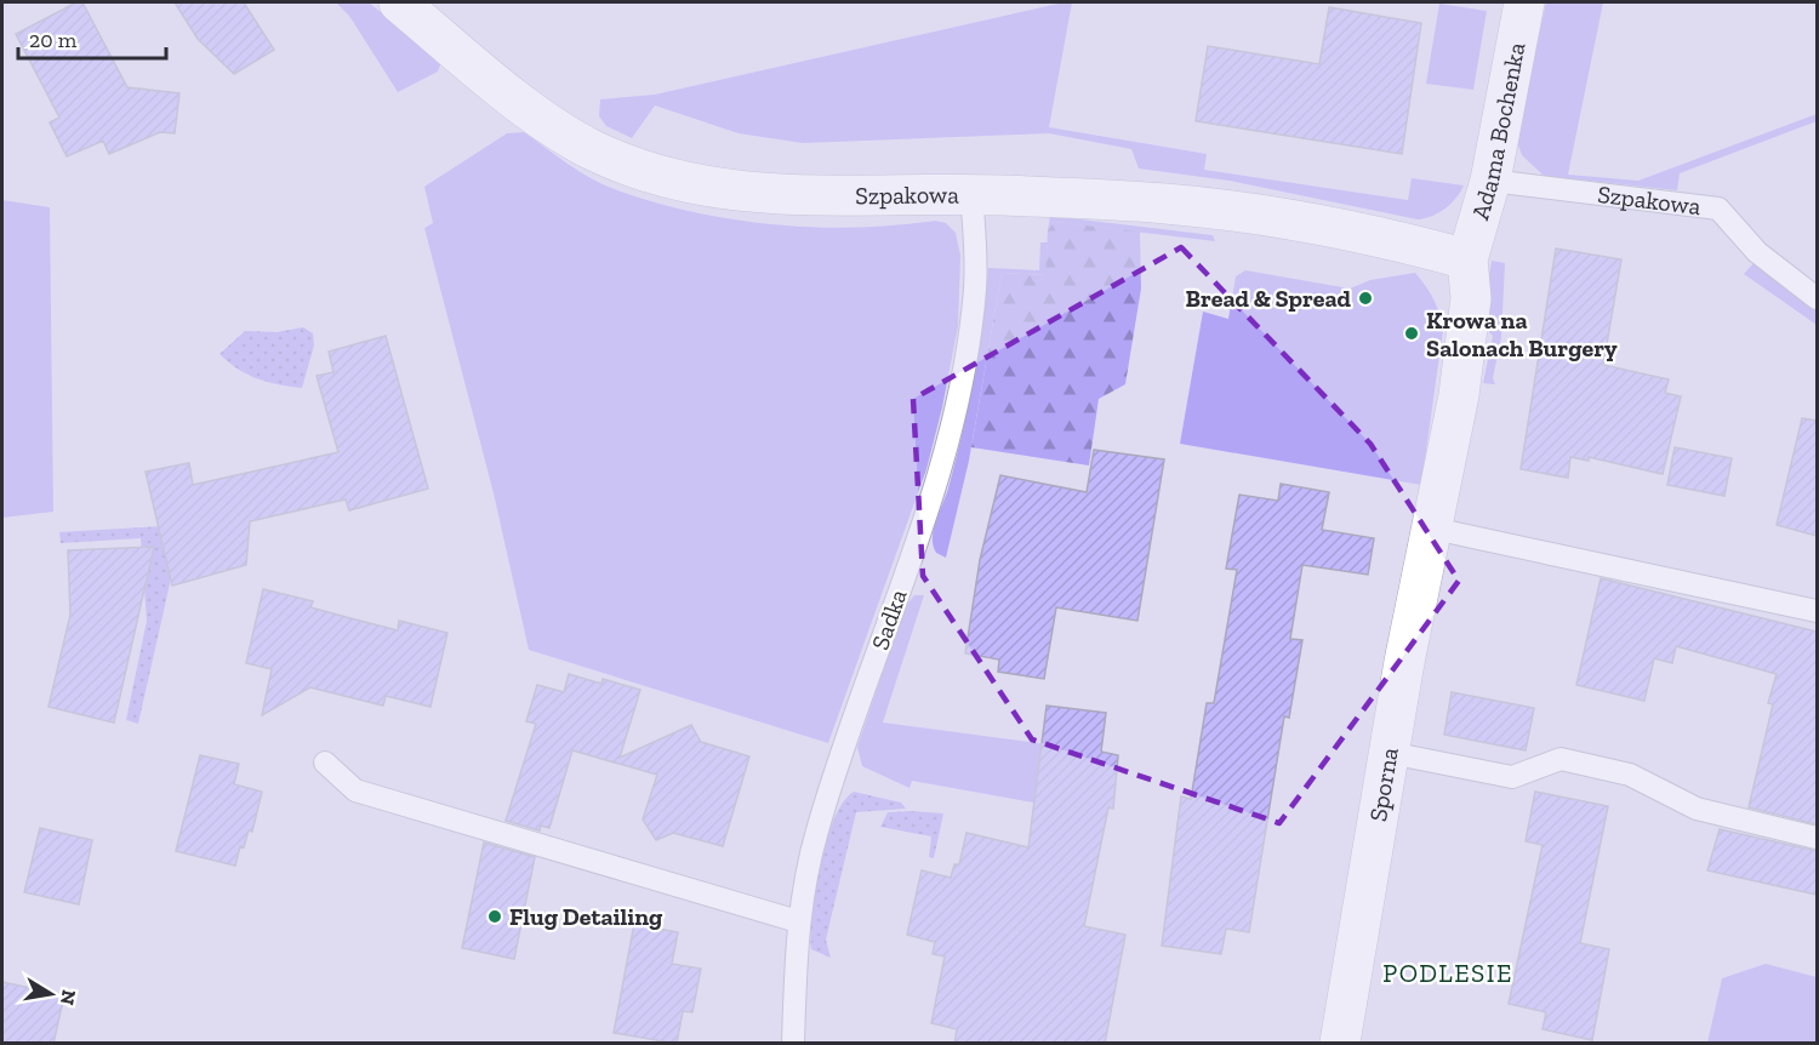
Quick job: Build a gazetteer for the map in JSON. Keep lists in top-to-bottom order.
{
  "streets": {
    "street": ["Adama Bochenka", "Szpakowa", "Sporna"],
    "lane": ["Sadka"]
  },
  "crossings": [
    ["Adama Bochenka", "Szpakowa"],
    ["Adama Bochenka", "Sporna"],
    ["Szpakowa", "Sadka"],
    ["Szpakowa", "Sporna"]
  ],
  "districts": ["PODLESIE"],
  "places": ["Bread & Spread", "Krowa na Salonach Burgery", "Flug Detailing"],
  "scale_bar": "20 m",
  "north": "right"
}
